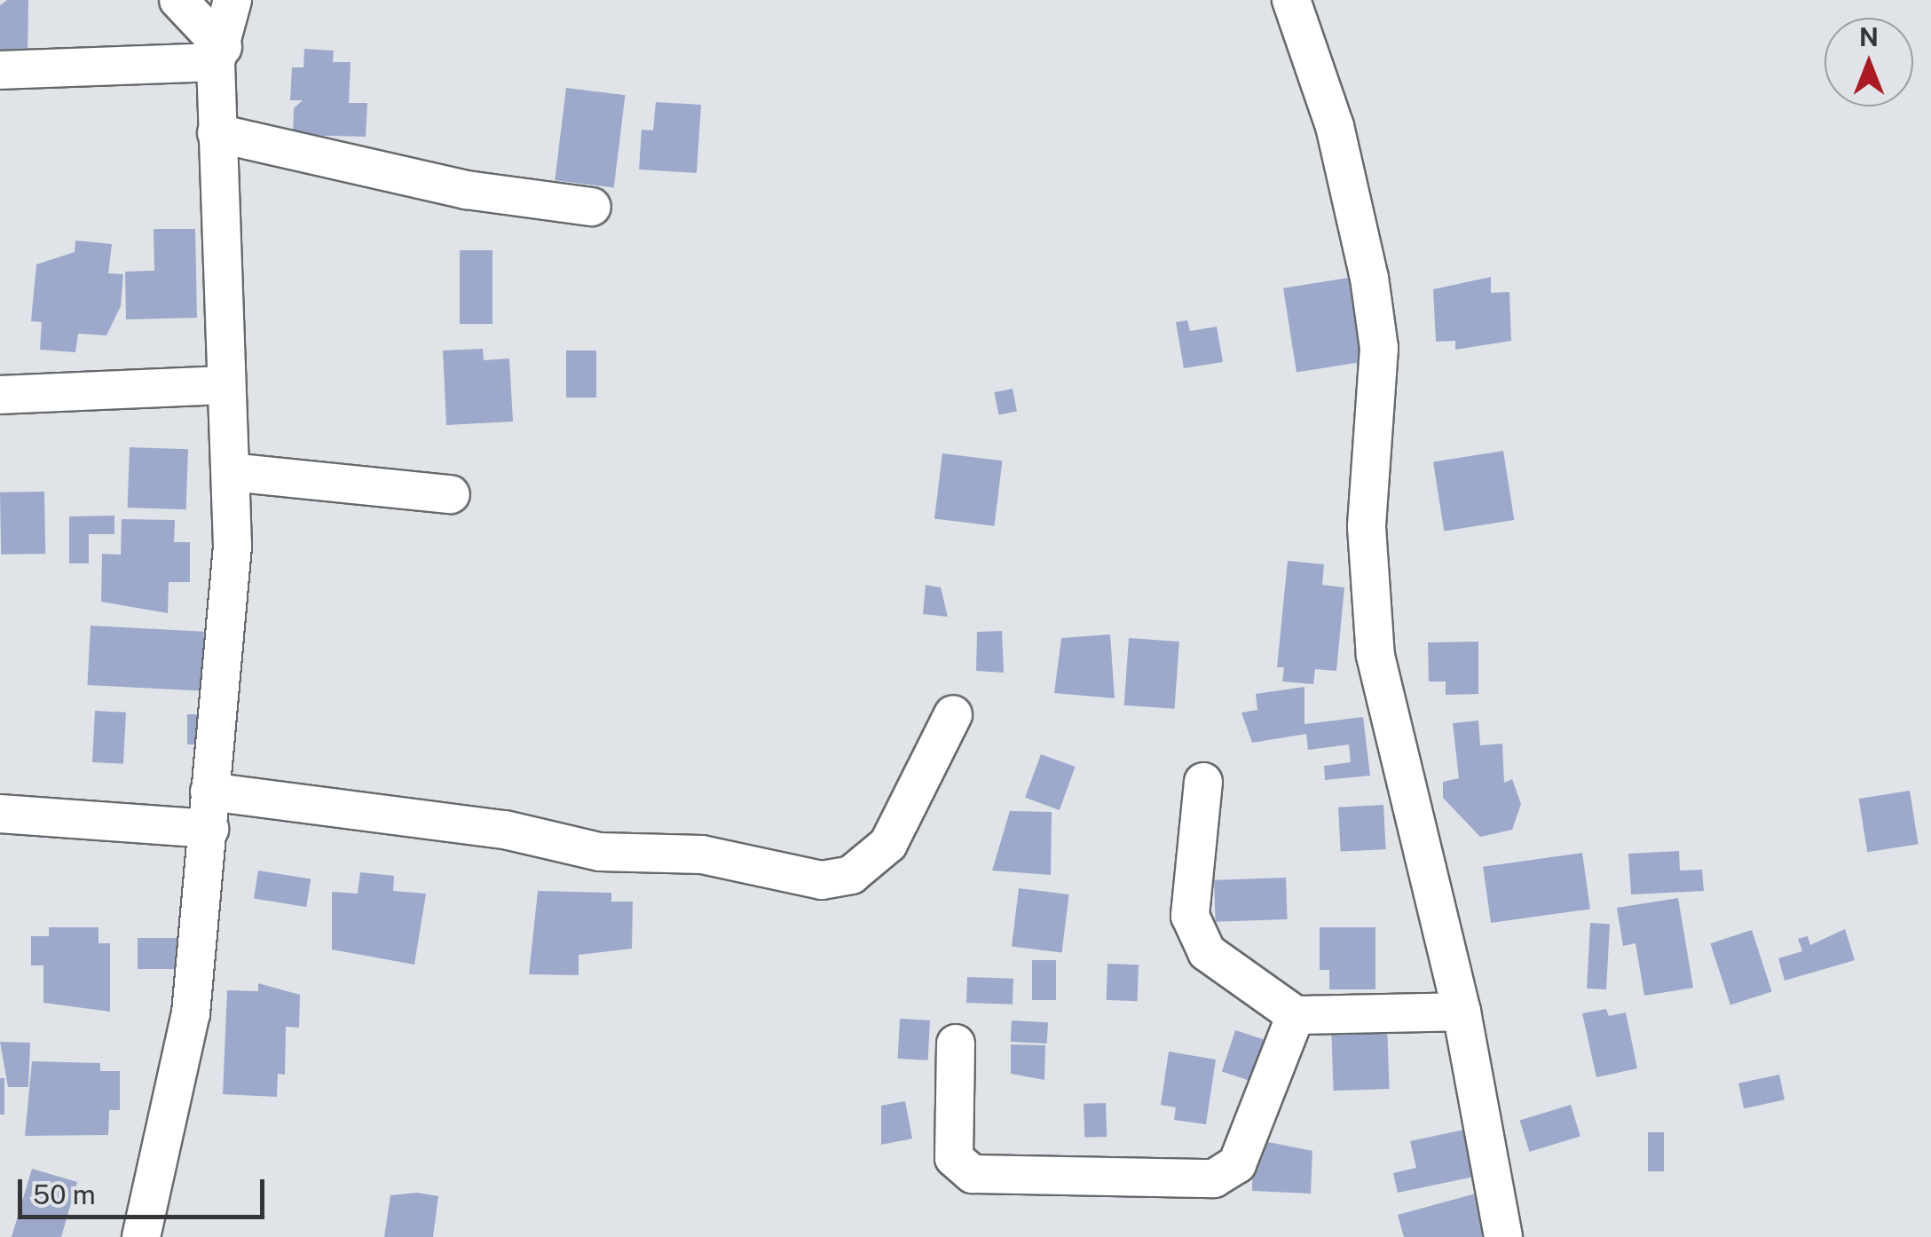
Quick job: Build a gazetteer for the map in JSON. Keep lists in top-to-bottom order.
{
  "scale_bar": "50 m",
  "north": "top"
}
